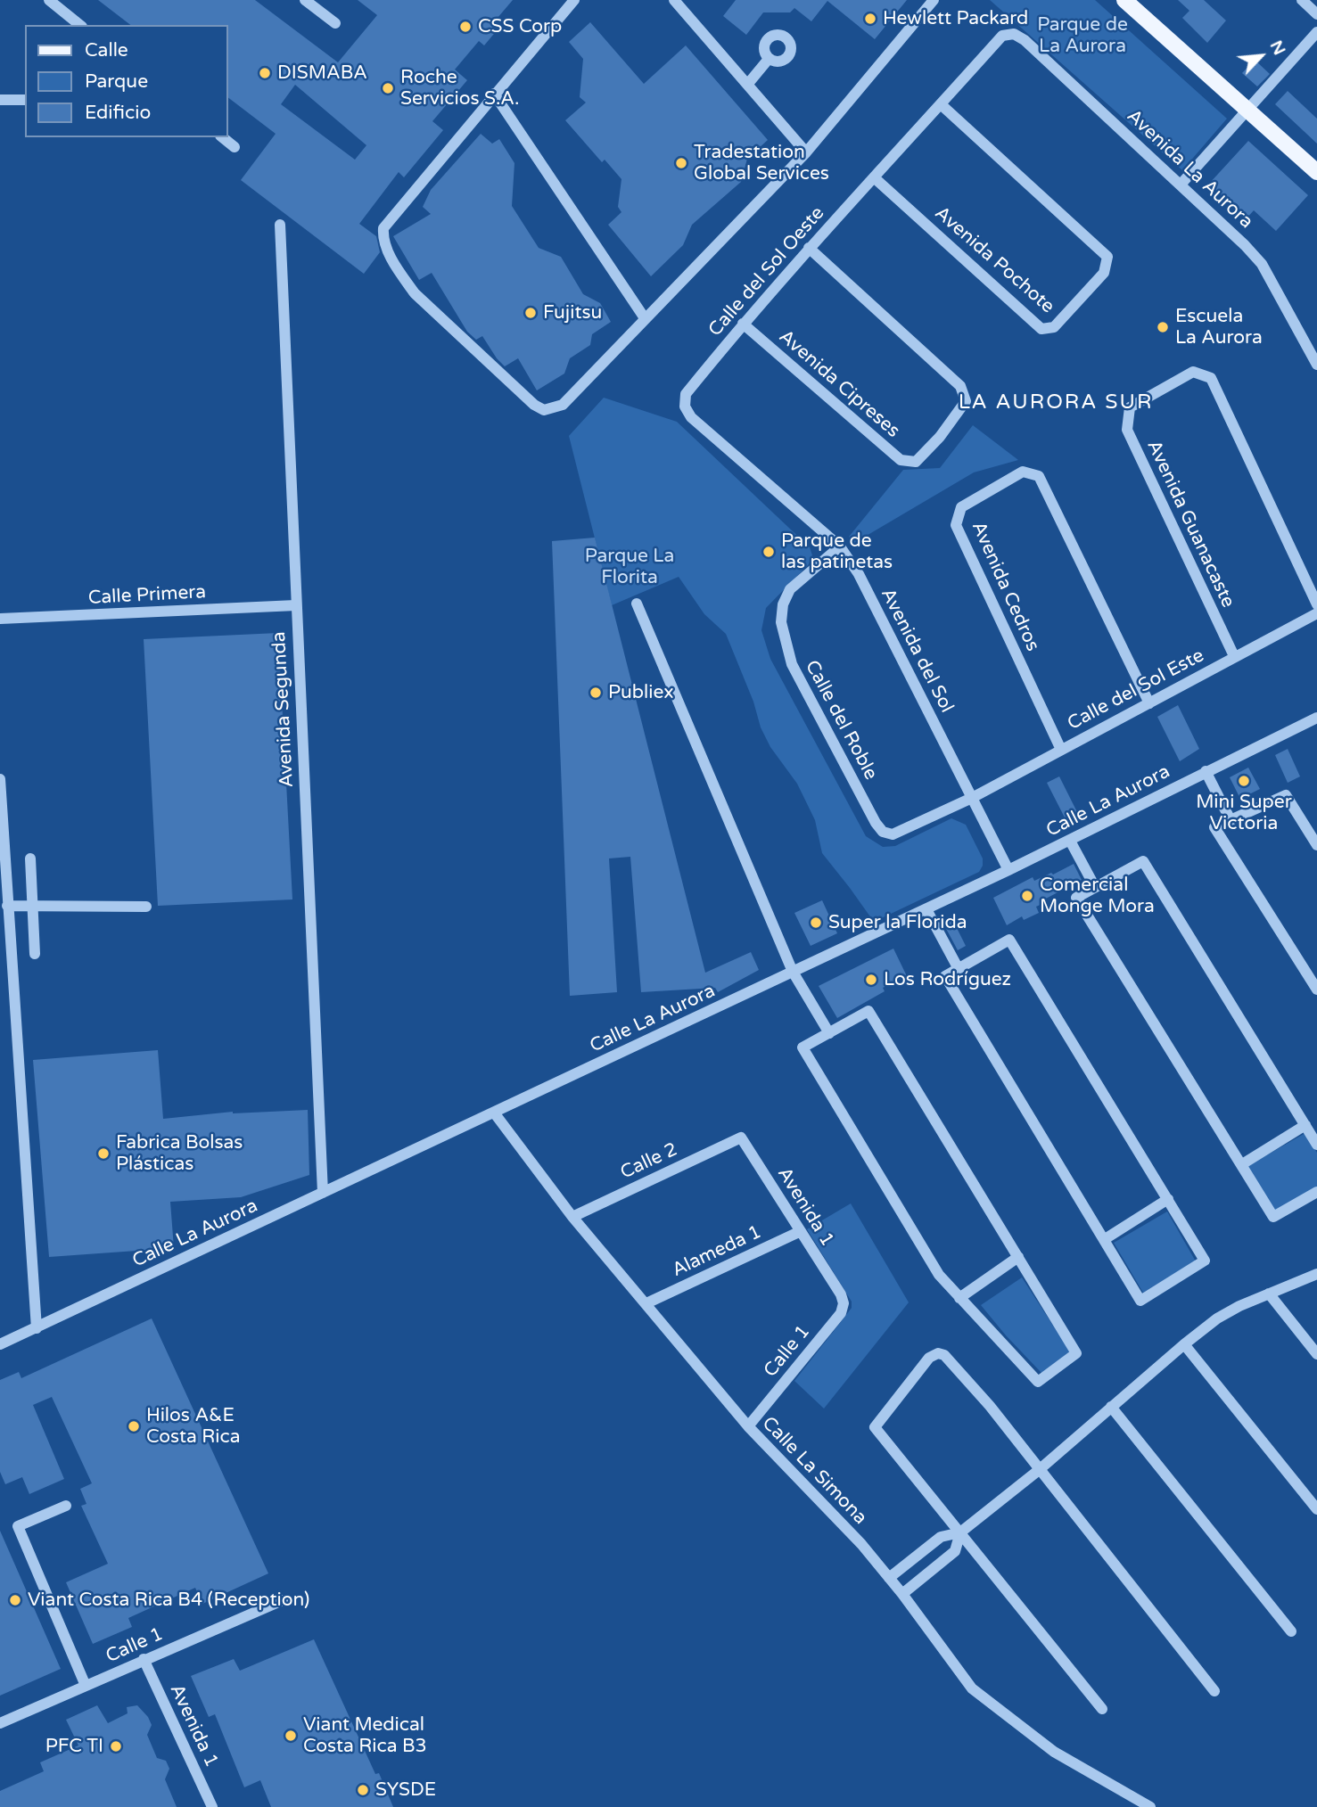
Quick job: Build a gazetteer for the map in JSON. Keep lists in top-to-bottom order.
{
  "streets": {
    "street": [
      "Avenida La Aurora",
      "Avenida Pochote",
      "Calle del Sol Oeste",
      "Avenida Cipreses",
      "Avenida Guanacaste",
      "Avenida Cedros",
      "Calle Primera",
      "Avenida del Sol",
      "Calle del Sol Este",
      "Avenida Segunda",
      "Calle del Roble",
      "Calle La Aurora",
      "Calle 2",
      "Avenida 1",
      "Alameda 1",
      "Calle 1",
      "Calle La Simona"
    ]
  },
  "crossings": [
    ["Avenida La Aurora", "Calle del Sol Oeste"],
    ["Avenida Pochote", "Calle del Sol Oeste"],
    ["Calle del Sol Oeste", "Avenida Cipreses"],
    ["Calle del Sol Oeste", "Avenida del Sol"],
    ["Avenida Guanacaste", "Calle del Sol Este"],
    ["Avenida Cedros", "Calle del Sol Este"],
    ["Calle Primera", "Avenida Segunda"],
    ["Avenida del Sol", "Calle del Sol Este"],
    ["Avenida del Sol", "Calle del Roble"],
    ["Avenida del Sol", "Calle La Aurora"],
    ["Calle del Sol Este", "Calle del Roble"],
    ["Avenida Segunda", "Calle La Aurora"],
    ["Calle La Aurora", "Calle La Simona"],
    ["Calle 2", "Avenida 1"],
    ["Calle 2", "Calle La Simona"],
    ["Avenida 1", "Alameda 1"],
    ["Avenida 1", "Calle 1"],
    ["Alameda 1", "Calle La Simona"],
    ["Calle 1", "Calle La Simona"]
  ],
  "districts": ["LA AURORA SUR"],
  "parks": ["Parque de La Aurora", "Parque La Florita"],
  "places": [
    "Hewlett Packard",
    "CSS Corp",
    "DISMABA",
    "Roche Servicios S.A.",
    "Tradestation Global Services",
    "Fujitsu",
    "Escuela La Aurora",
    "Parque de las patinetas",
    "Publiex",
    "Mini Super Victoria",
    "Comercial Monge Mora",
    "Super la Florida",
    "Los Rodríguez",
    "Fabrica Bolsas Plásticas",
    "Hilos A&E Costa Rica",
    "Viant Costa Rica B4 (Reception)",
    "Viant Medical Costa Rica B3",
    "PFC TI",
    "SYSDE"
  ],
  "legend": ["Calle", "Parque", "Edificio"],
  "north": "top right"
}
